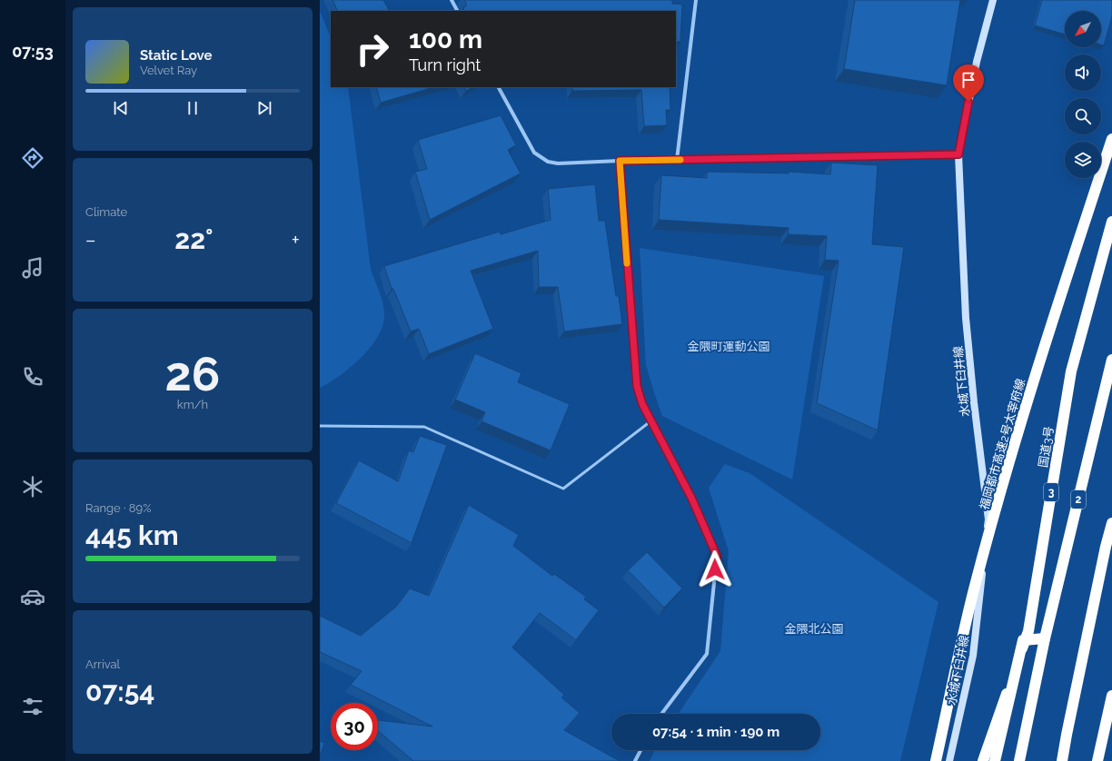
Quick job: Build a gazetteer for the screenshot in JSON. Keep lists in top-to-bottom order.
{
  "streets": {
    "highway": [
      "福岡都市高速2号太宰府線",
      "国道3号",
      "3",
      "2"
    ],
    "main road": ["水城下臼井線"]
  },
  "parks": ["金隈町運動公園", "金隈北公園"],
  "north": "bottom left",
  "page": {
    "tabs": "07:53",
    "turn": ["100 m", "Turn right"],
    "song": ["Static Love", "Velvet Ray"],
    "tile": [
      "Climate",
      ["26", "km/h"],
      ["Range · 89%", "445 km"],
      ["Arrival", "07:54"]
    ],
    "heat": ["−", "22°", "+"],
    "limit": "30",
    "trip": "07:54 · 1 min · 190 m"
  }
}
